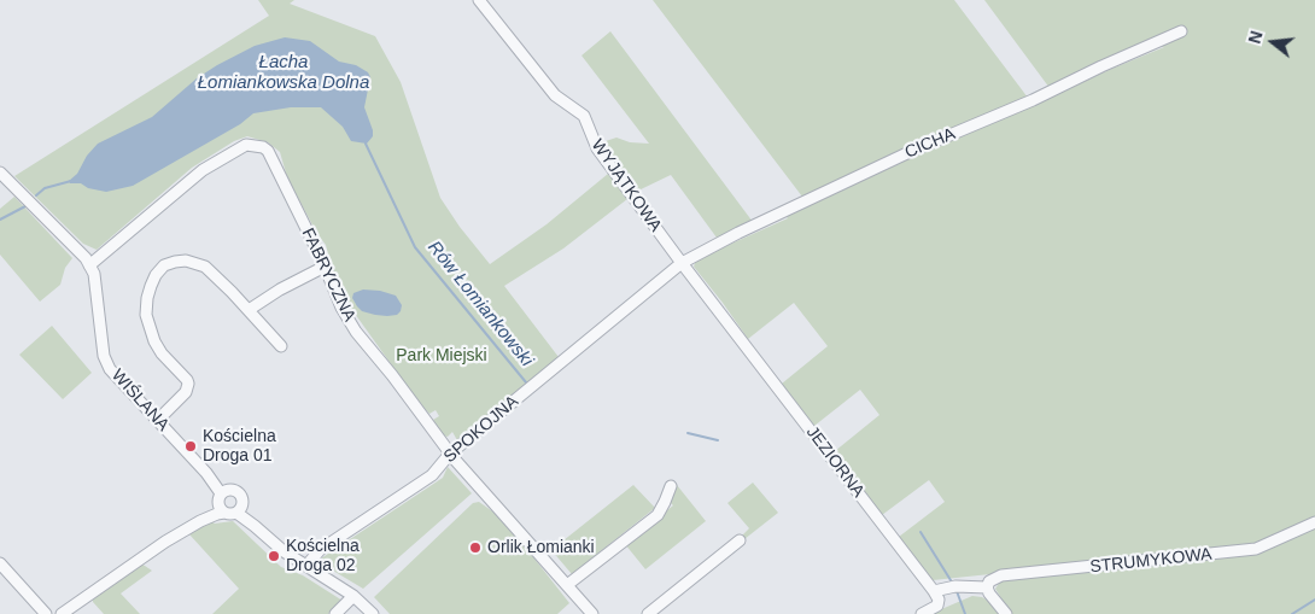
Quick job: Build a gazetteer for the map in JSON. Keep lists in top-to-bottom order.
{
  "streets": {
    "street": [
      "CICHA",
      "WYJĄTKOWA",
      "FABRYCZNA",
      "WIŚLANA",
      "SPOKOJNA",
      "JEZIORNA",
      "STRUMYKOWA"
    ]
  },
  "crossings": [
    ["CICHA", "WYJĄTKOWA"],
    ["CICHA", "SPOKOJNA"],
    ["CICHA", "JEZIORNA"],
    ["WYJĄTKOWA", "SPOKOJNA"],
    ["WYJĄTKOWA", "JEZIORNA"],
    ["FABRYCZNA", "WIŚLANA"],
    ["FABRYCZNA", "SPOKOJNA"],
    ["SPOKOJNA", "JEZIORNA"]
  ],
  "water": ["Łacha Łomiankowska Dolna", "Rów Łomiankowski"],
  "parks": ["Park Miejski"],
  "places": ["Kościelna Droga 01", "Orlik Łomianki", "Kościelna Droga 02"],
  "north": "left"
}
